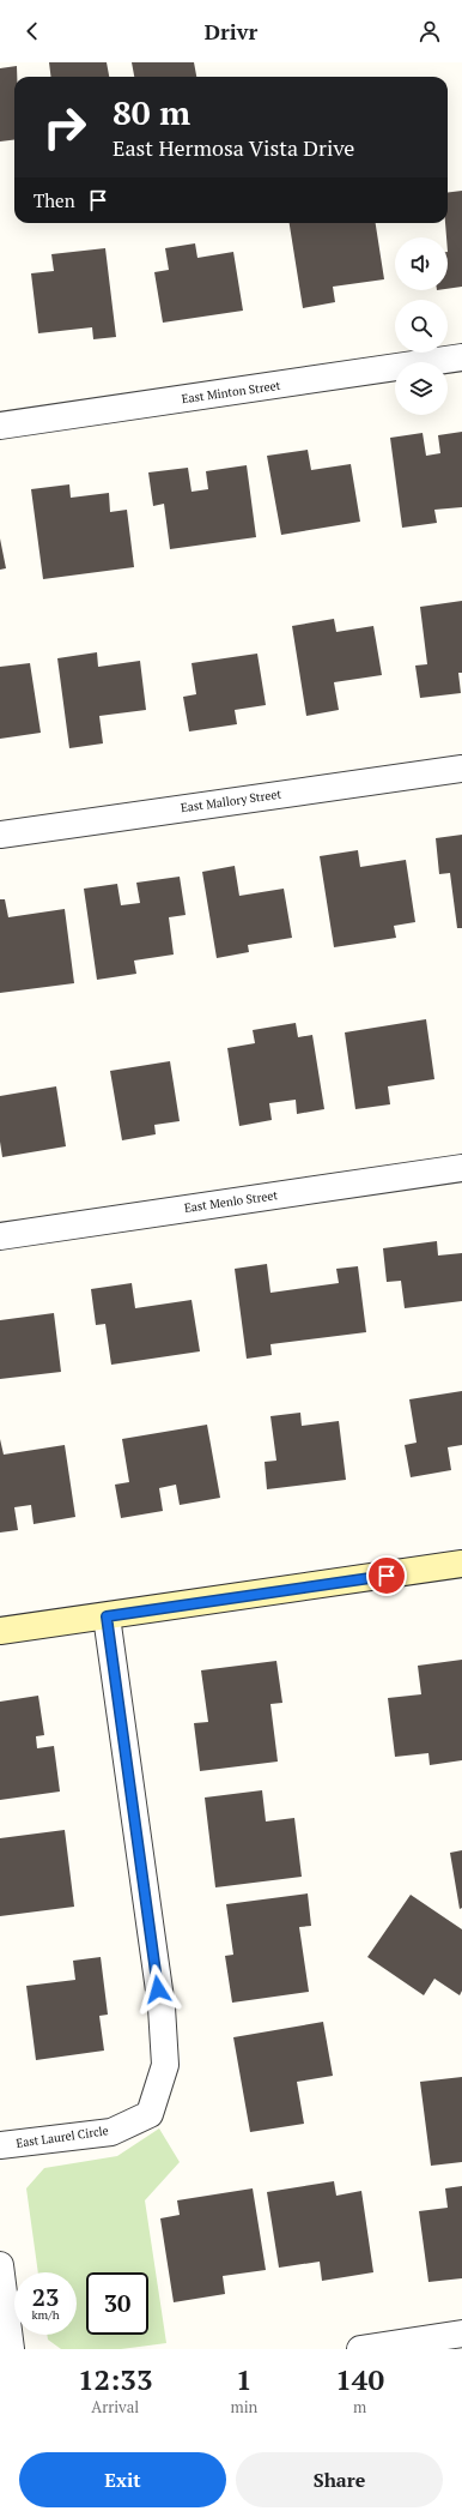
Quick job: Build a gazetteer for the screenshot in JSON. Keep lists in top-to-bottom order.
{
  "streets": {
    "street": [
      "East Minton Street",
      "East Mallory Street",
      "East Menlo Street",
      "East Laurel Circle"
    ]
  },
  "page": {
    "header": "Drivr",
    "turn": ["80 m", "East Hermosa Vista Drive"],
    "then": "Then",
    "speed": "23 km/h",
    "limit": "30",
    "eta": [
      "12:33",
      "Arrival",
      "1",
      "min",
      "140",
      "m"
    ],
    "buttons": ["Exit", "Share"]
  }
}
